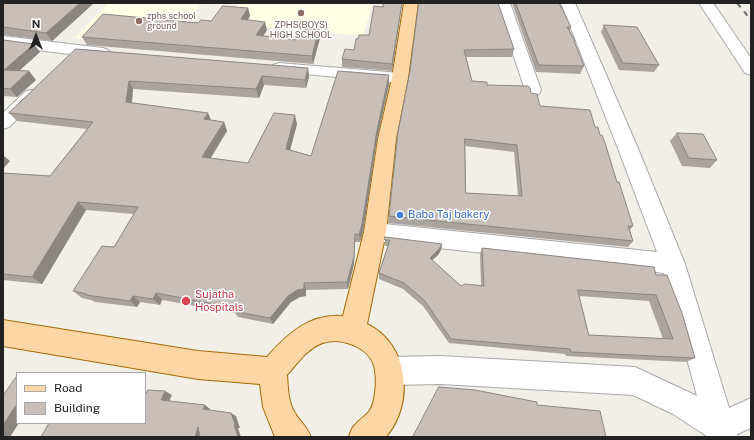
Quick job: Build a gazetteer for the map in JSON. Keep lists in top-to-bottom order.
{
  "places": [
    "ZPHS(BOYS) HIGH SCHOOL",
    "zphs school ground",
    "Baba Taj bakery",
    "Sujatha Hospitals"
  ],
  "legend": ["Road", "Building"],
  "north": "top"
}
